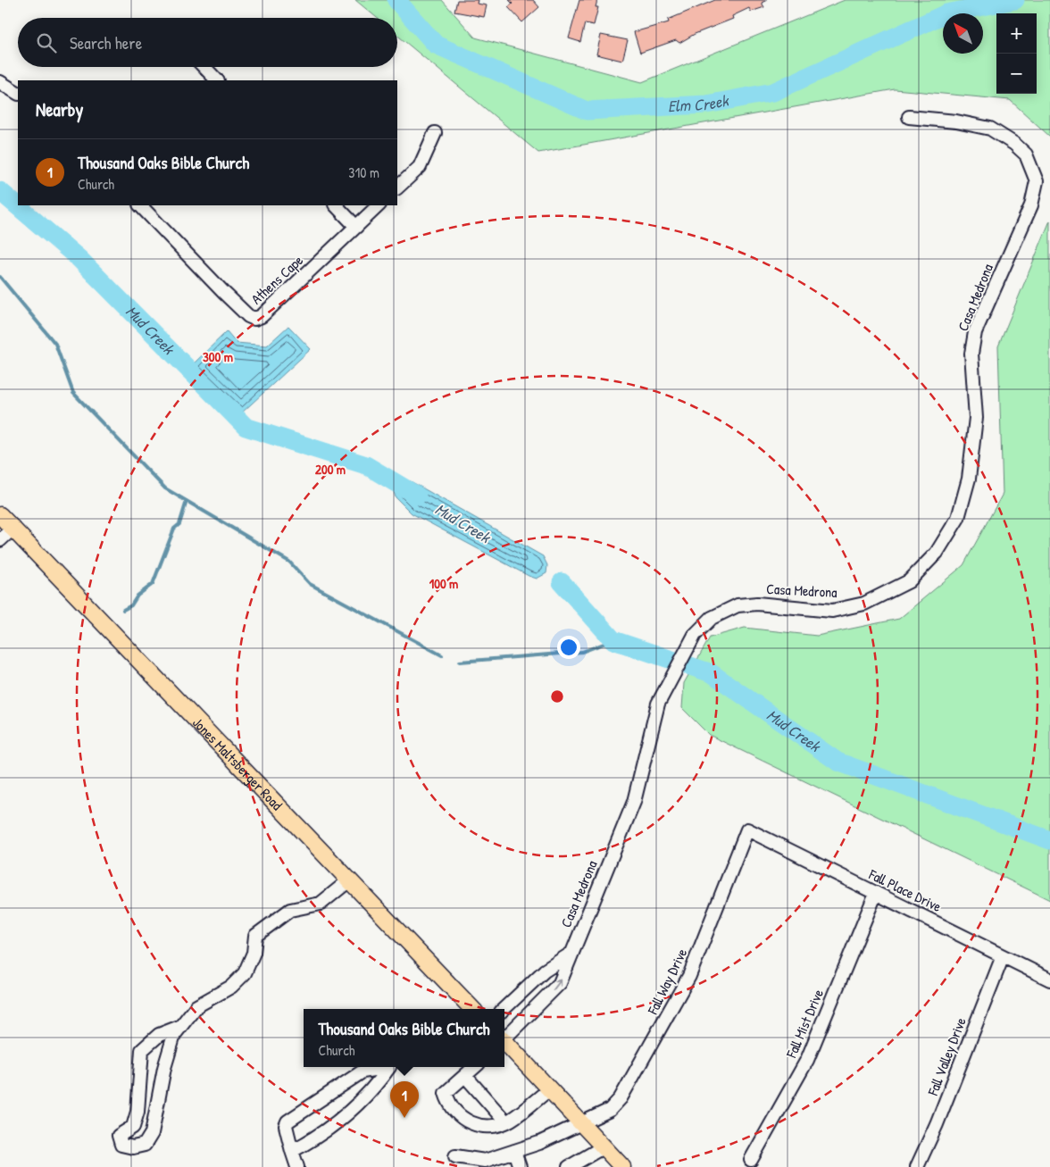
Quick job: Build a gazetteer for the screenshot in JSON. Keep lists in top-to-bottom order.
{
  "streets": {
    "main road": ["Jones Maltsberger Road"],
    "street": [
      "Athens Cape",
      "Casa Medrona",
      "Fall Place Drive",
      "Fall Way Drive",
      "Fall Mist Drive",
      "Fall Valley Drive"
    ]
  },
  "crossings": [
    ["Fall Place Drive", "Fall Way Drive"],
    ["Fall Place Drive", "Fall Mist Drive"],
    ["Fall Place Drive", "Fall Valley Drive"]
  ],
  "water": ["Elm Creek", "Mud Creek"],
  "north": "top left",
  "page": {
    "map_buttons": ["+", "−"],
    "search": "Search here",
    "heading": "Nearby",
    "list": [
      {
        "mark": "1",
        "name": "Thousand Oaks Bible Church",
        "note": "Church",
        "value": "310 m"
      }
    ],
    "popup": ["Thousand Oaks Bible Church", "Church"],
    "pins": "1"
  },
  "rings": ["300 m", "200 m", "100 m"]
}
